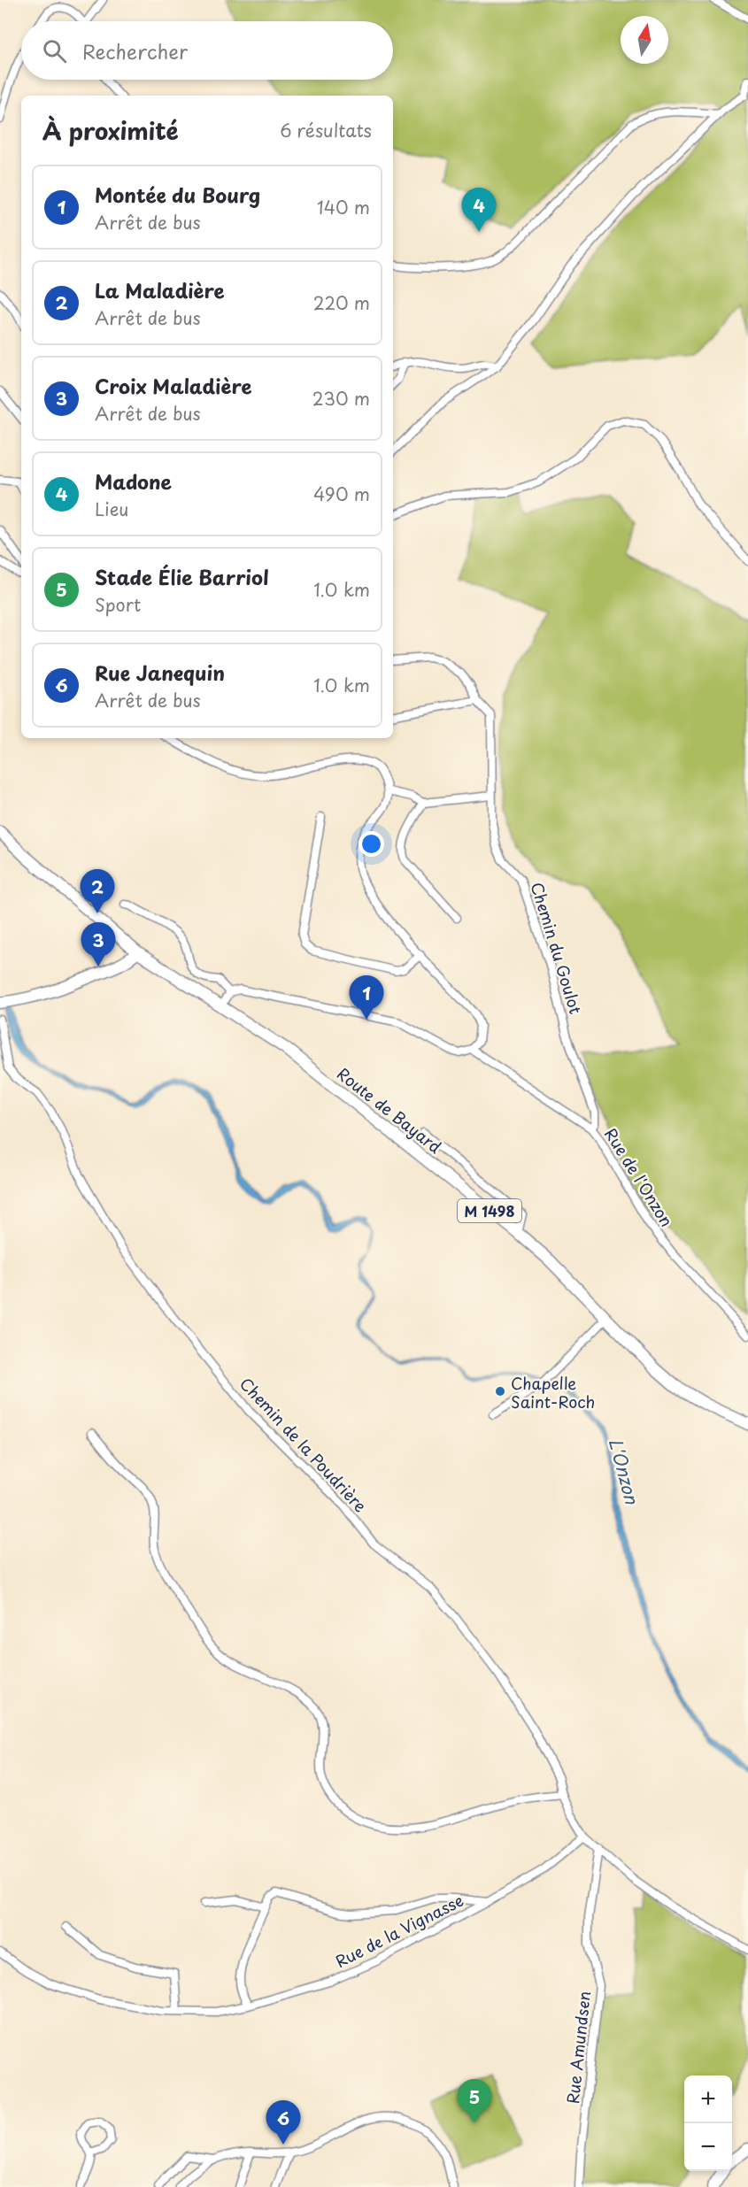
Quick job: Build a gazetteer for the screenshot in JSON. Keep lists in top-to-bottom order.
{
  "streets": {
    "main road": ["Route de Bayard", "M 1498"],
    "street": [
      "Chemin du Goulot",
      "Rue de l'Onzon",
      "Chemin de la Poudrière",
      "Rue de la Vignasse",
      "Rue Amundsen"
    ]
  },
  "crossings": [
    ["Chemin du Goulot", "Rue de l'Onzon"],
    ["Chemin de la Poudrière", "Rue de la Vignasse"],
    ["Chemin de la Poudrière", "Rue Amundsen"]
  ],
  "water": ["L'Onzon"],
  "places": ["Chapelle Saint-Roch"],
  "north": "top",
  "page": {
    "search": "Rechercher",
    "heading": ["À proximité", "6 résultats"],
    "list": [
      {
        "mark": "1",
        "name": "Montée du Bourg",
        "note": "Arrêt de bus",
        "value": "140 m"
      },
      {
        "mark": "2",
        "name": "La Maladière",
        "note": "Arrêt de bus",
        "value": "220 m"
      },
      {
        "mark": "3",
        "name": "Croix Maladière",
        "note": "Arrêt de bus",
        "value": "230 m"
      },
      {
        "mark": "4",
        "name": "Madone",
        "note": "Lieu",
        "value": "490 m"
      },
      {
        "mark": "5",
        "name": "Stade Élie Barriol",
        "note": "Sport",
        "value": "1.0 km"
      },
      {
        "mark": "6",
        "name": "Rue Janequin",
        "note": "Arrêt de bus",
        "value": "1.0 km"
      }
    ],
    "pins": [
      "4",
      "2",
      "3",
      "1",
      "5",
      "6"
    ],
    "map_buttons": ["+", "−"]
  }
}
